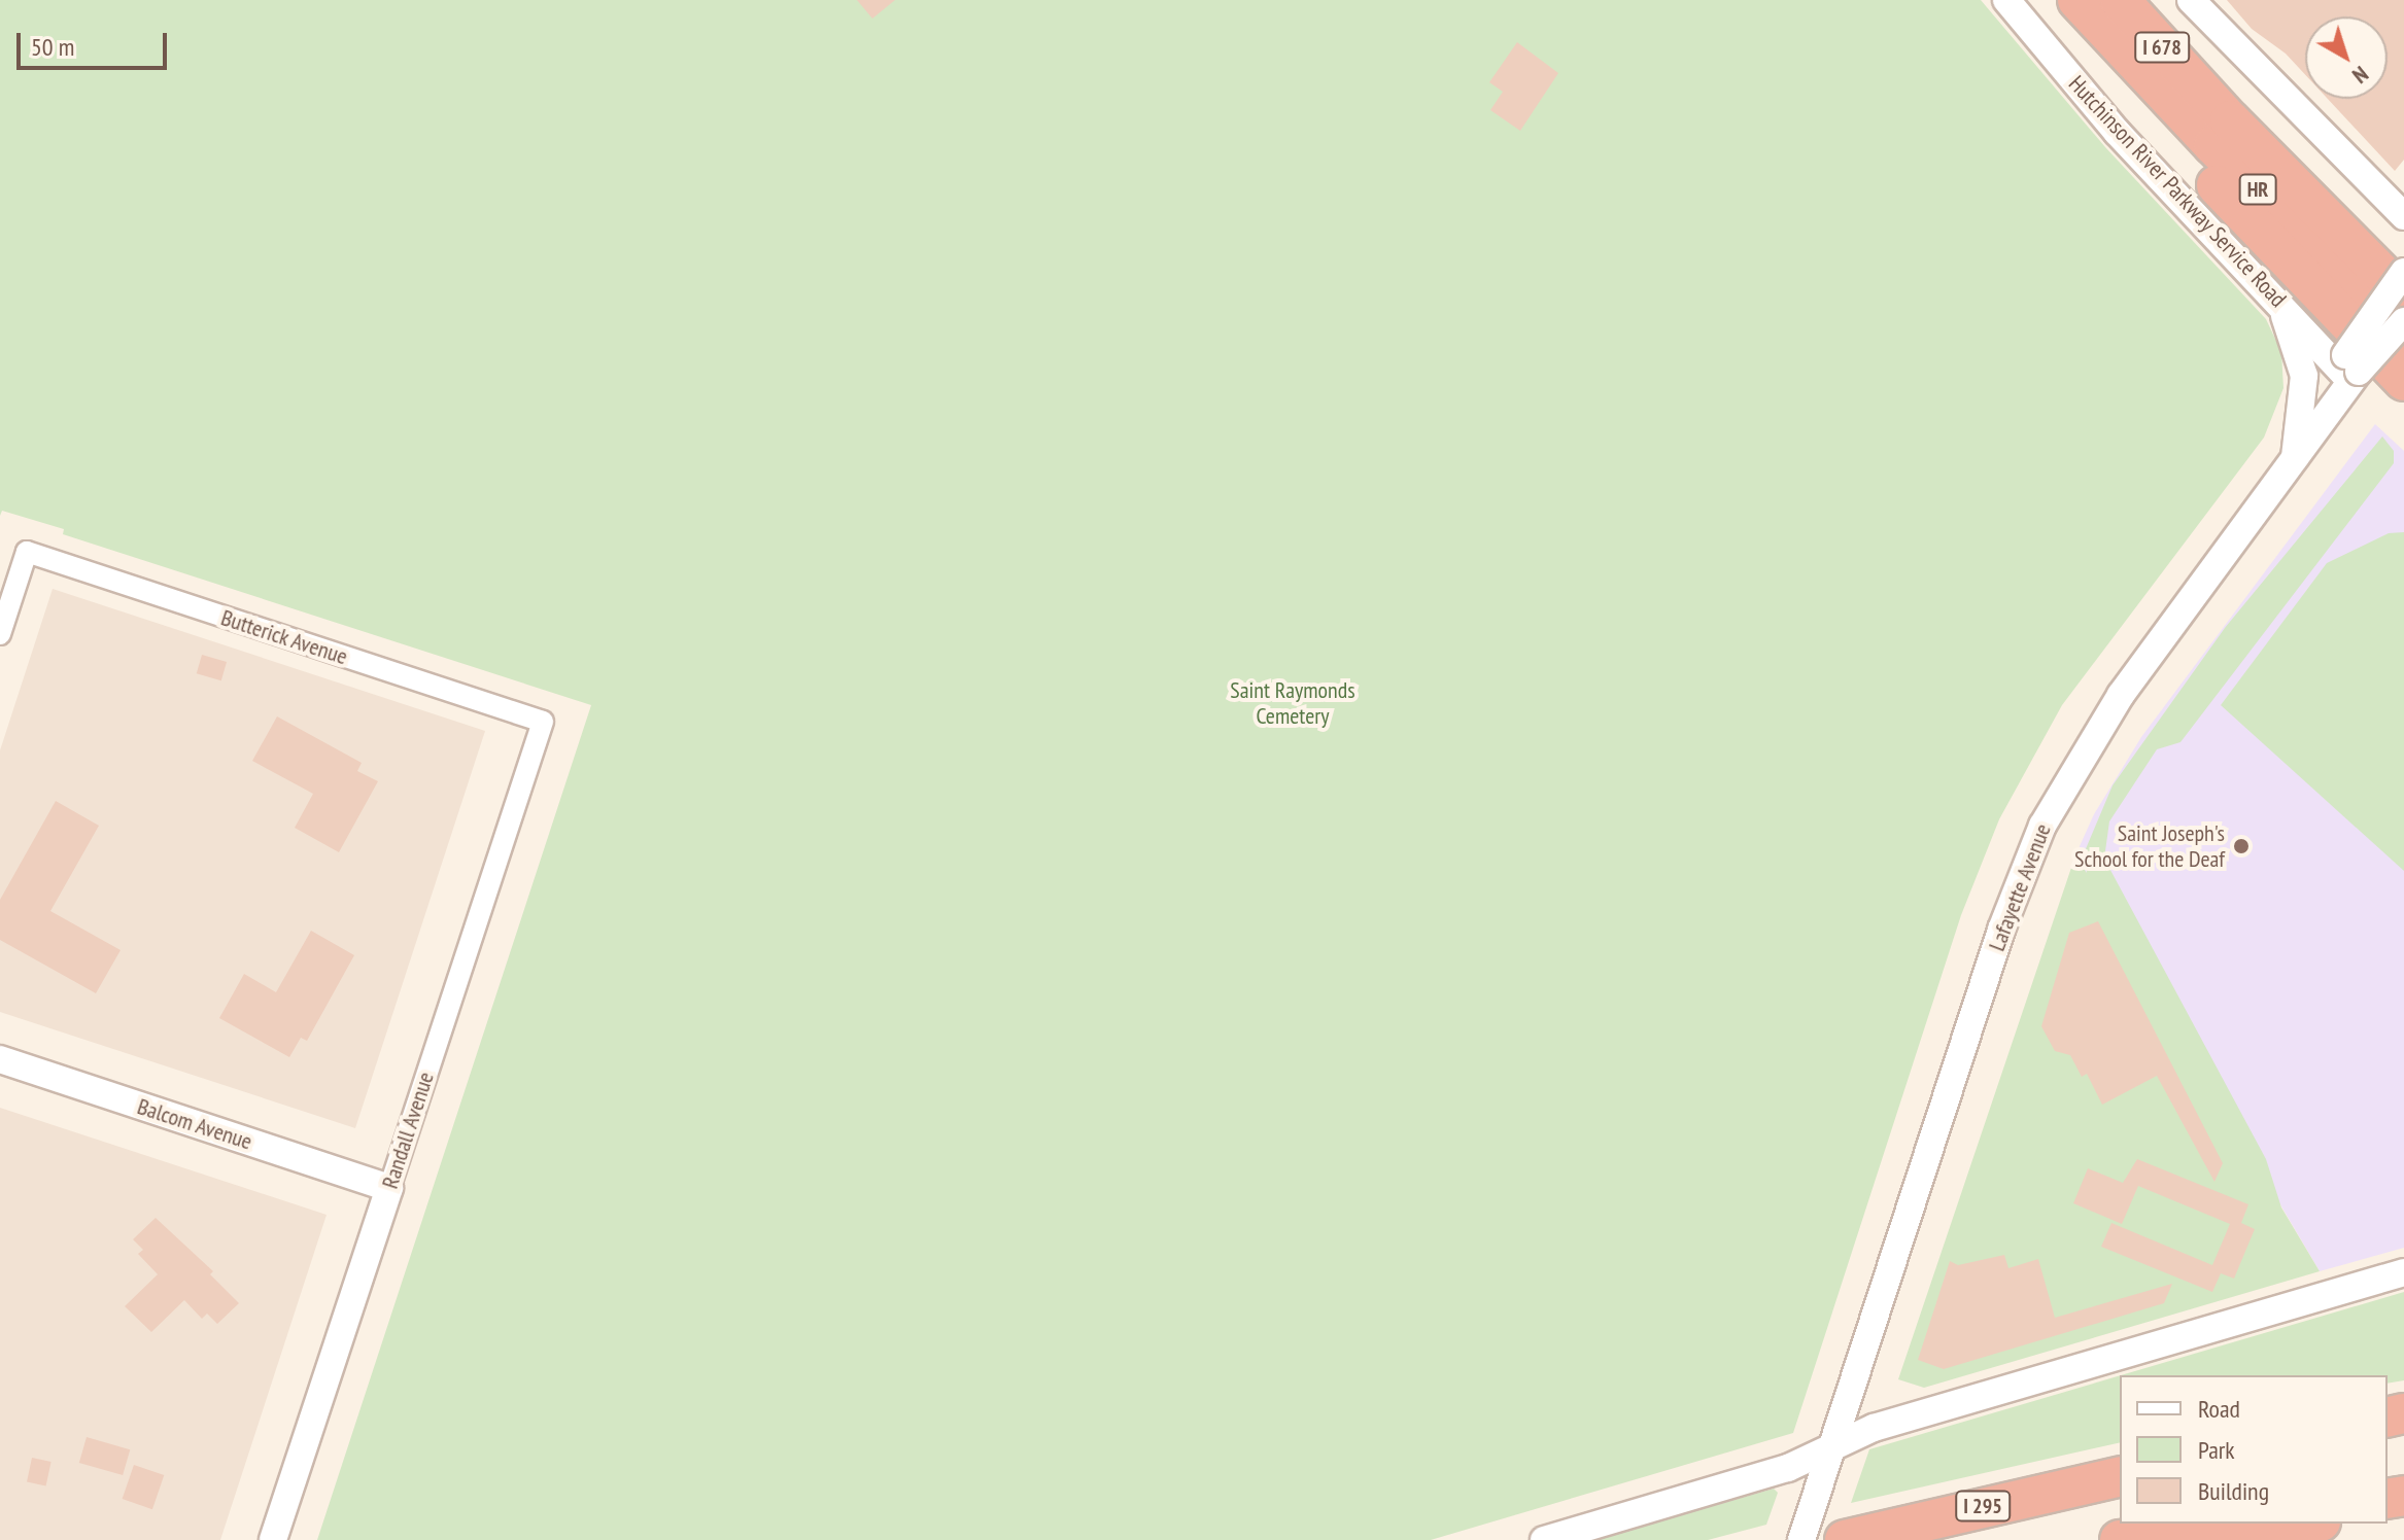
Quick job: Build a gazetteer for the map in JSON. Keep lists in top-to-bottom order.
{
  "streets": {
    "highway": ["I 678", "HR", "I 295"],
    "street": [
      "Hutchinson River Parkway Service Road",
      "Butterick Avenue",
      "Lafayette Avenue",
      "Balcom Avenue",
      "Randall Avenue"
    ]
  },
  "crossings": [
    ["I 678", "HR"],
    ["Hutchinson River Parkway Service Road", "Lafayette Avenue"],
    ["Butterick Avenue", "Randall Avenue"],
    ["Balcom Avenue", "Randall Avenue"]
  ],
  "parks": ["Saint Raymonds Cemetery"],
  "places": ["Saint Joseph's School for the Deaf"],
  "legend": ["Road", "Park", "Building"],
  "scale_bar": "50 m",
  "north": "bottom right"
}
